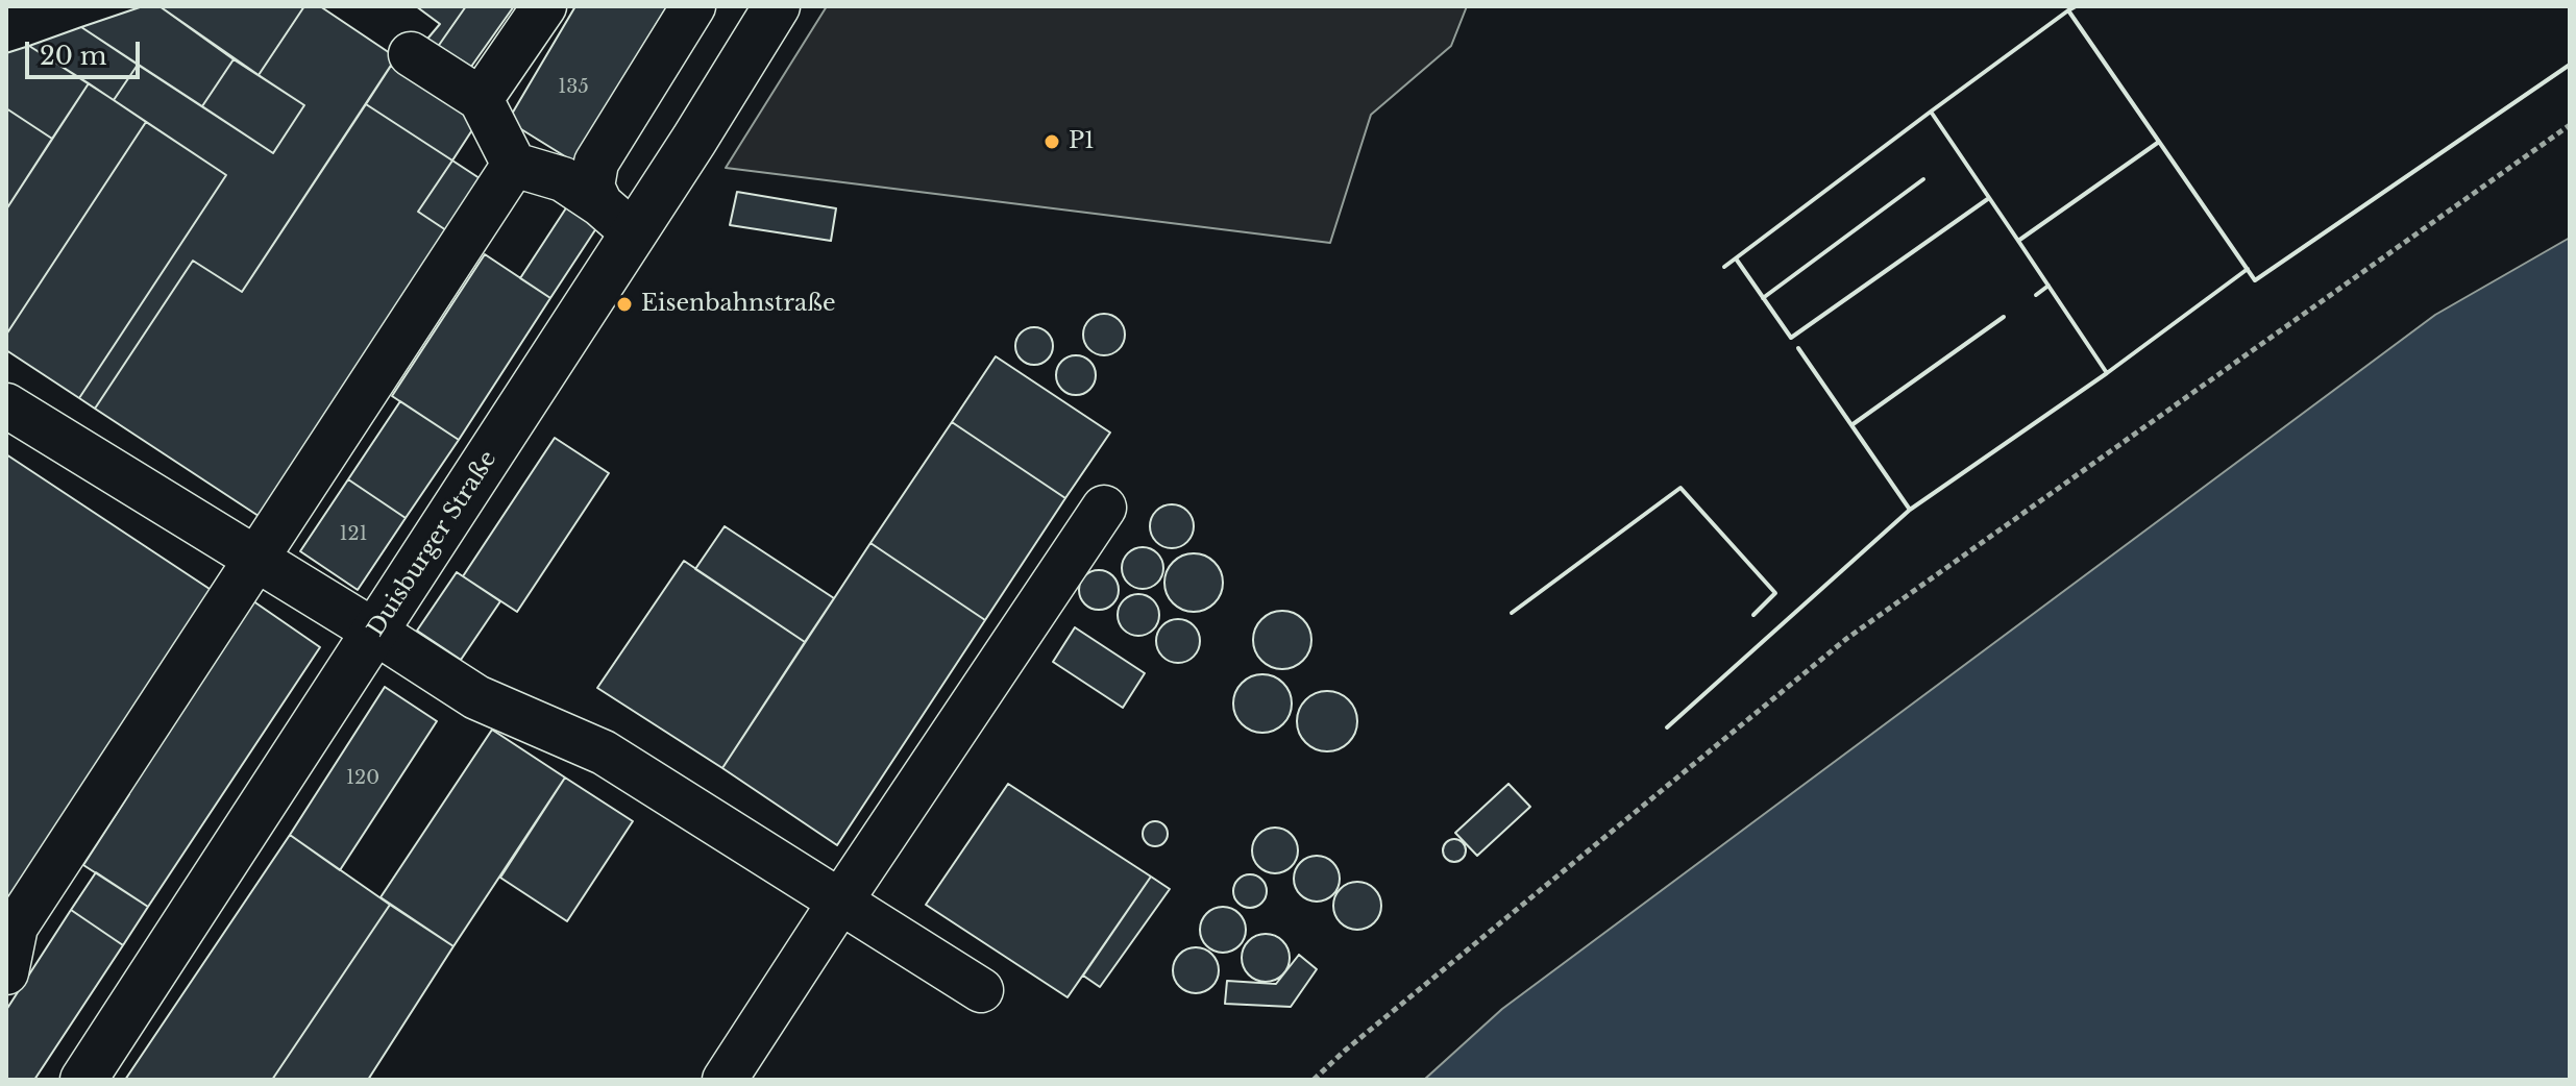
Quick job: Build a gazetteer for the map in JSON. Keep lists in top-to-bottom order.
{
  "streets": {
    "main road": ["Duisburger Straße"]
  },
  "places": ["P1", "Eisenbahnstraße"],
  "house_numbers": ["135", "121", "120"],
  "scale_bar": "20 m"
}
